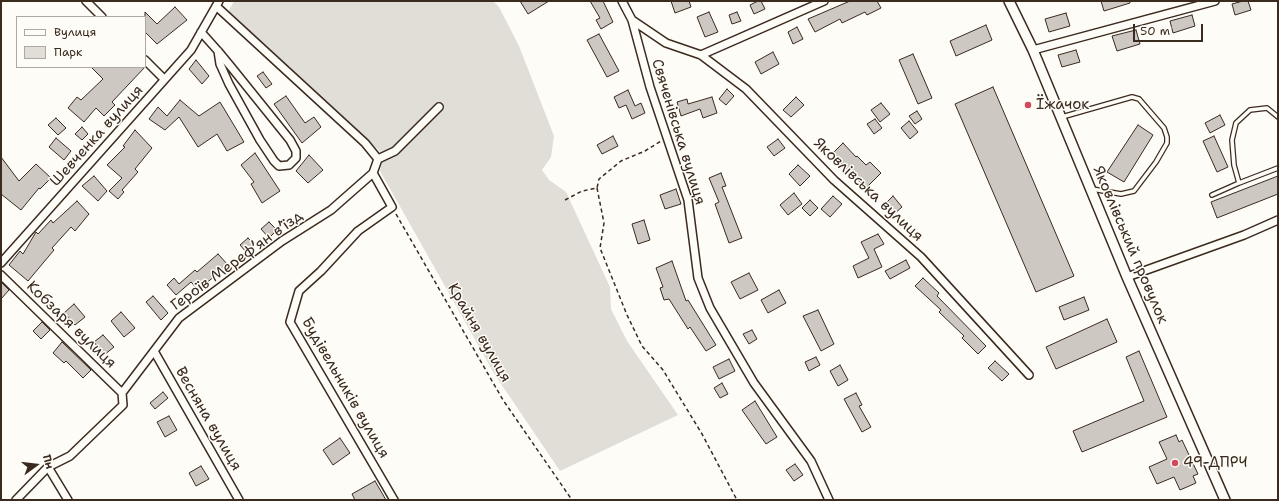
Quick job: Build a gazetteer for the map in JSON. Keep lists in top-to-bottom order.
{
  "streets": {
    "street": [
      "Свяченівська вулиця",
      "Шевченка вулиця",
      "Яковлівська вулиця",
      "Яковлівський провулок",
      "Героїв Мерефʼян вʼїзд",
      "Кобзаря вулиця",
      "Будівельників вулиця",
      "Весняна вулиця"
    ],
    "path": ["Крайня вулиця"]
  },
  "crossings": [
    ["Свяченівська вулиця", "Яковлівська вулиця"],
    ["Героїв Мерефʼян вʼїзд", "Кобзаря вулиця"],
    ["Героїв Мерефʼян вʼїзд", "Весняна вулиця"],
    ["Крайня вулиця", "Будівельників вулиця"]
  ],
  "places": ["Їжачок", "49-ДПРЧ"],
  "legend": ["Вулиця", "Парк"],
  "scale_bar": "50 m",
  "north": "right"
}
